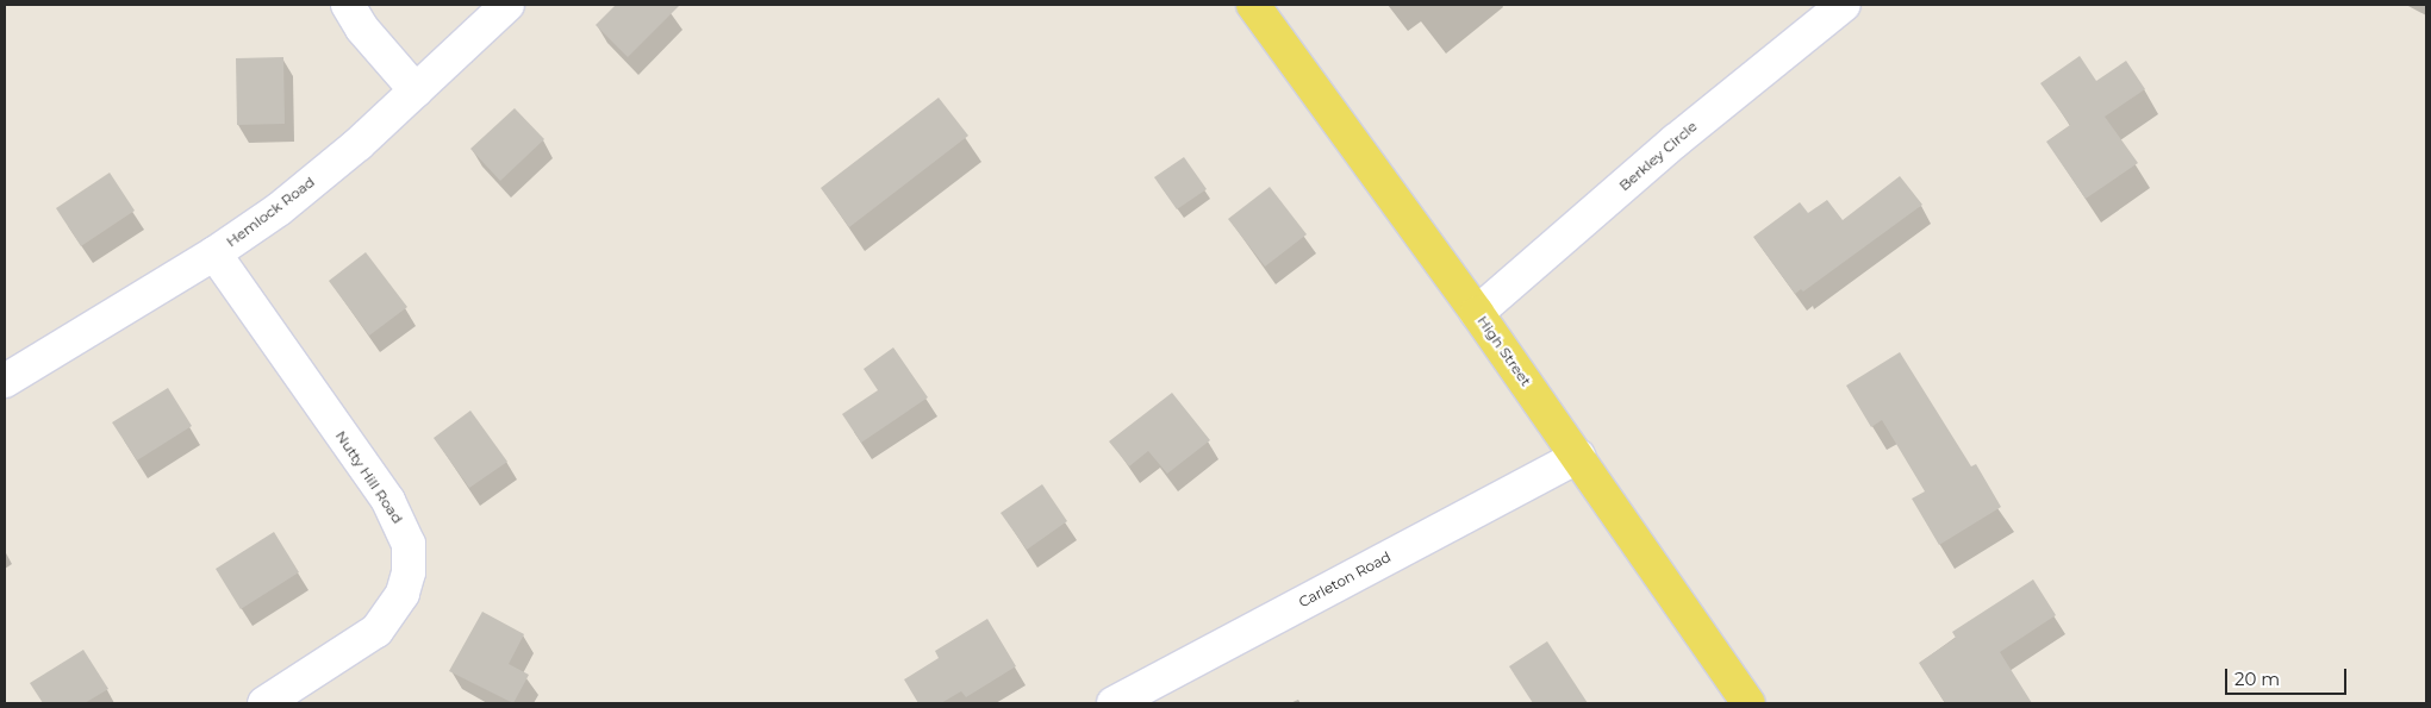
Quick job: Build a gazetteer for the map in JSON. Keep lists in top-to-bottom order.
{
  "streets": {
    "main road": ["High Street"],
    "street": [
      "Berkley Circle",
      "Hemlock Road",
      "Nutty Hill Road",
      "Carleton Road"
    ]
  },
  "crossings": [
    ["Berkley Circle", "High Street"],
    ["Hemlock Road", "Nutty Hill Road"],
    ["High Street", "Carleton Road"]
  ],
  "scale_bar": "20 m"
}
